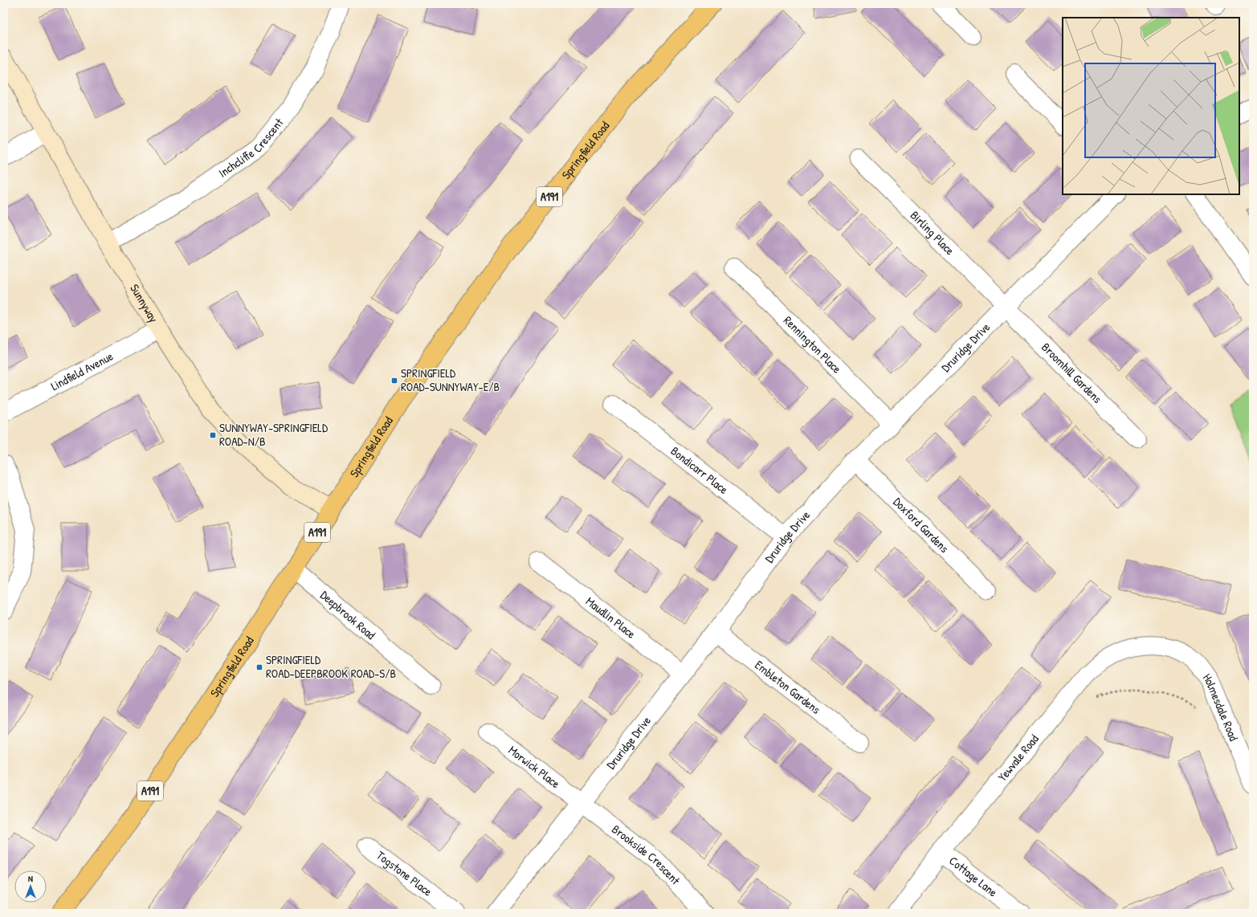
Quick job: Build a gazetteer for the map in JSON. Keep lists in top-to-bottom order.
{
  "streets": {
    "main road": ["Springfield Road", "A191"],
    "street": [
      "Inchcliffe Crescent",
      "Birling Place",
      "Sunnyway",
      "Rennington Place",
      "Druridge Drive",
      "Lindfield Avenue",
      "Broomhill Gardens",
      "Bondicarr Place",
      "Doxford Gardens",
      "Deepbrook Road",
      "Maudlin Place",
      "Embleton Gardens",
      "Holmesdale Road",
      "Yewvale Road",
      "Morwick Place",
      "Brookside Crescent",
      "Togstone Place",
      "Cottage Lane"
    ]
  },
  "crossings": [
    ["Inchcliffe Crescent", "Sunnyway"],
    ["Springfield Road", "Sunnyway"],
    ["Springfield Road", "Deepbrook Road"],
    ["Birling Place", "Druridge Drive"],
    ["Birling Place", "Broomhill Gardens"],
    ["Sunnyway", "Lindfield Avenue"],
    ["Rennington Place", "Druridge Drive"],
    ["Druridge Drive", "Broomhill Gardens"],
    ["Druridge Drive", "Bondicarr Place"],
    ["Druridge Drive", "Doxford Gardens"],
    ["Druridge Drive", "Maudlin Place"],
    ["Druridge Drive", "Embleton Gardens"],
    ["Druridge Drive", "Morwick Place"],
    ["Druridge Drive", "Brookside Crescent"],
    ["Holmesdale Road", "Yewvale Road"],
    ["Yewvale Road", "Cottage Lane"],
    ["Morwick Place", "Brookside Crescent"]
  ],
  "places": {
    "transit": ["SPRINGFIELD ROAD-SUNNYWAY-E/B", "SUNNYWAY-SPRINGFIELD ROAD-N/B", "SPRINGFIELD ROAD-DEEPBROOK ROAD-S/B"]
  },
  "north": "top"
}
